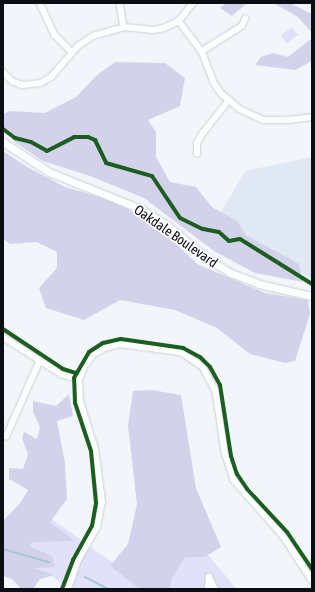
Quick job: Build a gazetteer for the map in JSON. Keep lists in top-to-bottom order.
{
  "streets": {
    "main road": ["Oakdale Boulevard"]
  }
}
